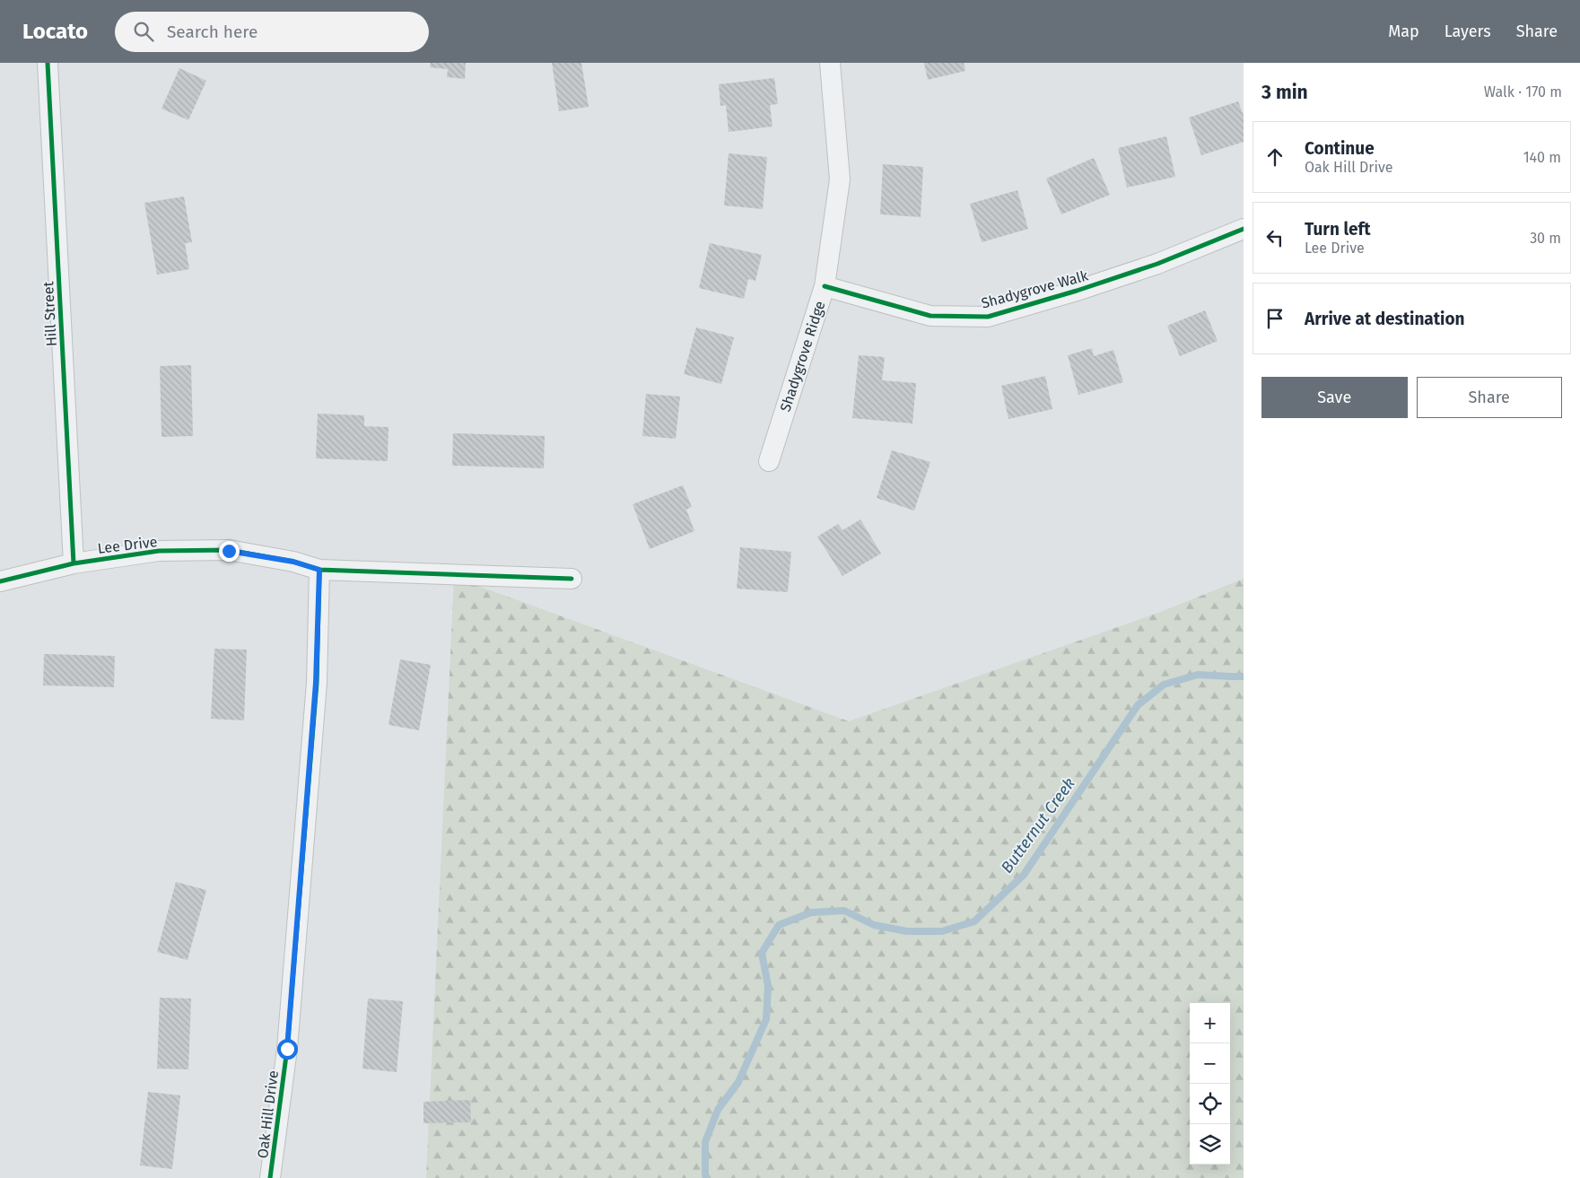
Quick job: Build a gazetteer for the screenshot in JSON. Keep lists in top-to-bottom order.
{
  "streets": {
    "street": [
      "Shadygrove Walk",
      "Hill Street",
      "Shadygrove Ridge",
      "Lee Drive",
      "Oak Hill Drive"
    ]
  },
  "crossings": [
    ["Shadygrove Walk", "Shadygrove Ridge"],
    ["Hill Street", "Lee Drive"],
    ["Lee Drive", "Oak Hill Drive"]
  ],
  "water": ["Butternut Creek"],
  "page": {
    "header": "Locato",
    "search": "Search here",
    "nav": ["Map", "Layers", "Share"],
    "heading": ["3 min", "Walk · 170 m"],
    "list": [
      ["Continue", "Oak Hill Drive", "140 m"],
      ["Turn left", "Lee Drive", "30 m"],
      "Arrive at destination"
    ],
    "buttons": ["Save", "Share"],
    "map_buttons": ["+", "−"]
  }
}
